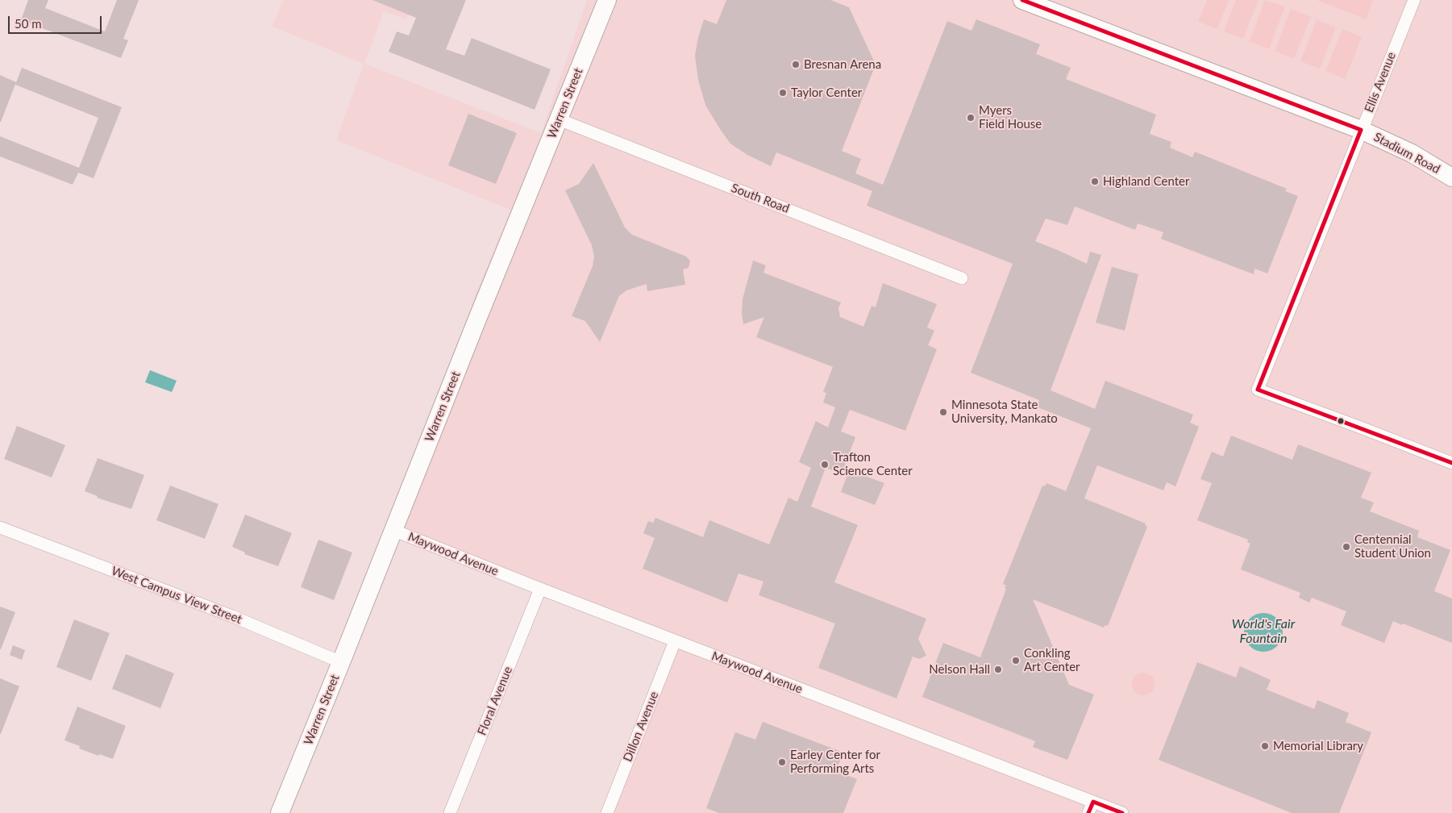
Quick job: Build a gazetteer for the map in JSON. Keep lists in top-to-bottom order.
{
  "streets": {
    "street": [
      "Ellis Avenue",
      "Warren Street",
      "Stadium Road",
      "South Road",
      "Maywood Avenue",
      "West Campus View Street",
      "Floral Avenue",
      "Dillon Avenue"
    ]
  },
  "crossings": [
    ["Ellis Avenue", "Stadium Road"],
    ["Warren Street", "South Road"],
    ["Warren Street", "Maywood Avenue"],
    ["Warren Street", "West Campus View Street"],
    ["Maywood Avenue", "Floral Avenue"],
    ["Maywood Avenue", "Dillon Avenue"]
  ],
  "water": ["World's Fair Fountain"],
  "places": [
    "Bresnan Arena",
    "Taylor Center",
    "Myers Field House",
    "Highland Center",
    "Minnesota State University, Mankato",
    "Trafton Science Center",
    "Centennial Student Union",
    "Conkling Art Center",
    "Nelson Hall",
    "Memorial Library",
    "Earley Center for Performing Arts"
  ],
  "scale_bar": "50 m"
}
